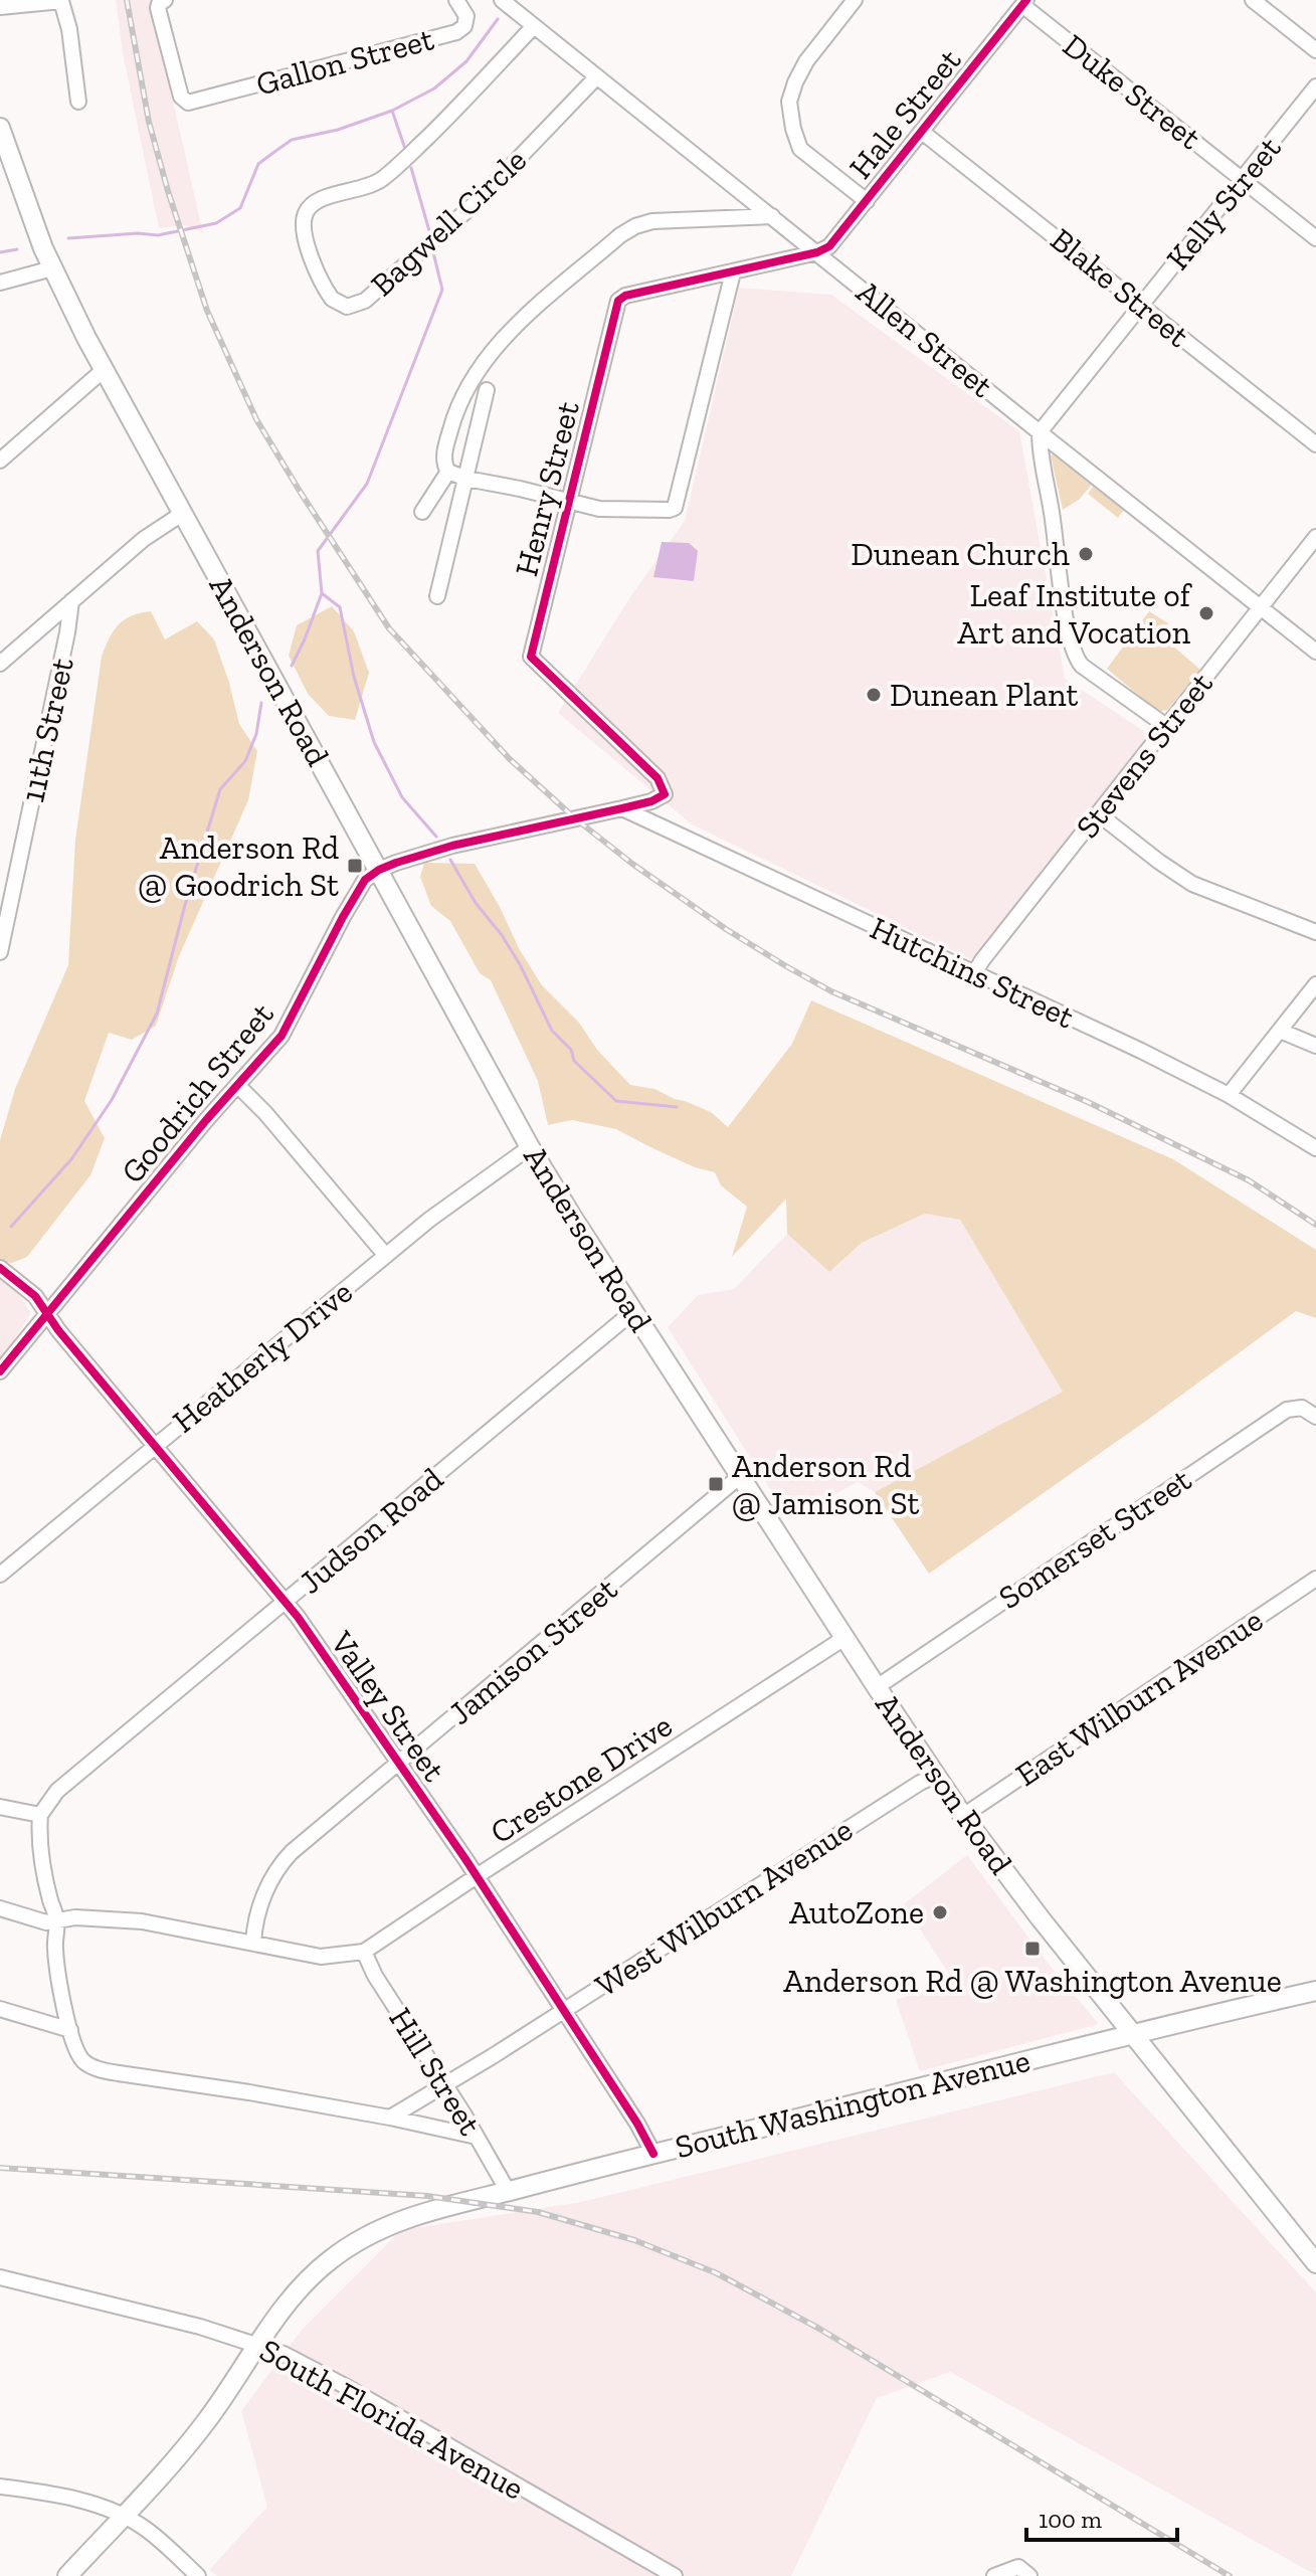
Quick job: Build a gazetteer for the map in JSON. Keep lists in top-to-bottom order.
{
  "streets": {
    "main road": ["Anderson Road", "South Washington Avenue"],
    "street": [
      "Gallon Street",
      "Duke Street",
      "Hale Street",
      "Kelly Street",
      "Bagwell Circle",
      "Blake Street",
      "Allen Street",
      "Henry Street",
      "11th Street",
      "Stevens Street",
      "Hutchins Street",
      "Goodrich Street",
      "Heatherly Drive",
      "Judson Road",
      "Somerset Street",
      "Jamison Street",
      "East Wilburn Avenue",
      "Valley Street",
      "Crestone Drive",
      "West Wilburn Avenue",
      "Hill Street",
      "South Florida Avenue"
    ]
  },
  "crossings": [
    ["Duke Street", "Hale Street"],
    ["Duke Street", "Kelly Street"],
    ["Hale Street", "Blake Street"],
    ["Hale Street", "Allen Street"],
    ["Hale Street", "Henry Street"],
    ["Kelly Street", "Blake Street"],
    ["Kelly Street", "Allen Street"],
    ["Bagwell Circle", "Allen Street"],
    ["Allen Street", "Henry Street"],
    ["Allen Street", "Stevens Street"],
    ["Henry Street", "Hutchins Street"],
    ["Anderson Road", "Goodrich Street"],
    ["Anderson Road", "Heatherly Drive"],
    ["Anderson Road", "Judson Road"],
    ["Anderson Road", "Somerset Street"],
    ["Anderson Road", "Jamison Street"],
    ["Anderson Road", "East Wilburn Avenue"],
    ["Anderson Road", "Crestone Drive"],
    ["Anderson Road", "West Wilburn Avenue"],
    ["Anderson Road", "South Washington Avenue"],
    ["Stevens Street", "Hutchins Street"],
    ["Goodrich Street", "Valley Street"],
    ["Heatherly Drive", "Valley Street"],
    ["Judson Road", "Valley Street"],
    ["Jamison Street", "Valley Street"],
    ["Jamison Street", "Crestone Drive"],
    ["Valley Street", "Crestone Drive"],
    ["Valley Street", "West Wilburn Avenue"],
    ["Valley Street", "South Washington Avenue"],
    ["Crestone Drive", "Hill Street"],
    ["West Wilburn Avenue", "Hill Street"],
    ["Hill Street", "South Washington Avenue"],
    ["South Washington Avenue", "South Florida Avenue"]
  ],
  "places": {
    "other": [
      "Dunean Church",
      "Leaf Institute of Art and Vocation",
      "Dunean Plant",
      "AutoZone"
    ],
    "transit": ["Anderson Rd @ Goodrich St", "Anderson Rd @ Jamison St", "Anderson Rd @ Washington Avenue"]
  },
  "scale_bar": "100 m"
}
